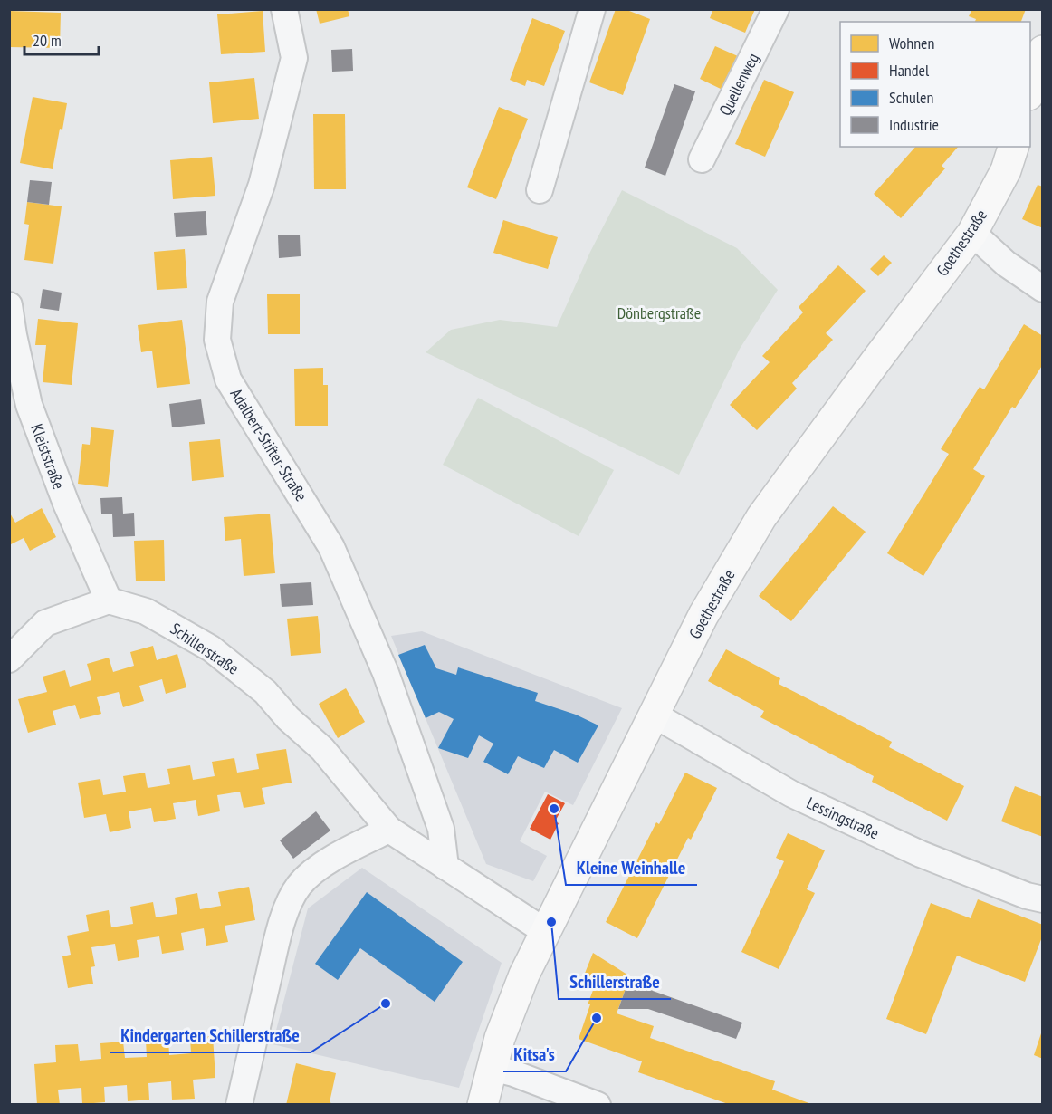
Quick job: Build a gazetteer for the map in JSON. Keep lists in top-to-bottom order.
{
  "streets": {
    "street": [
      "Quellenweg",
      "Goethestraße",
      "Adalbert-Stifter-Straße",
      "Kleiststraße",
      "Schillerstraße",
      "Lessingstraße"
    ]
  },
  "crossings": [
    ["Goethestraße", "Schillerstraße"],
    ["Goethestraße", "Lessingstraße"],
    ["Adalbert-Stifter-Straße", "Schillerstraße"],
    ["Kleiststraße", "Schillerstraße"]
  ],
  "parks": ["Dönbergstraße"],
  "places": [
    "Kleine Weinhalle",
    "Schillerstraße",
    "Kindergarten Schillerstraße",
    "Kitsa's"
  ],
  "legend": [
    "Wohnen",
    "Handel",
    "Schulen",
    "Industrie"
  ],
  "scale_bar": "20 m"
}
